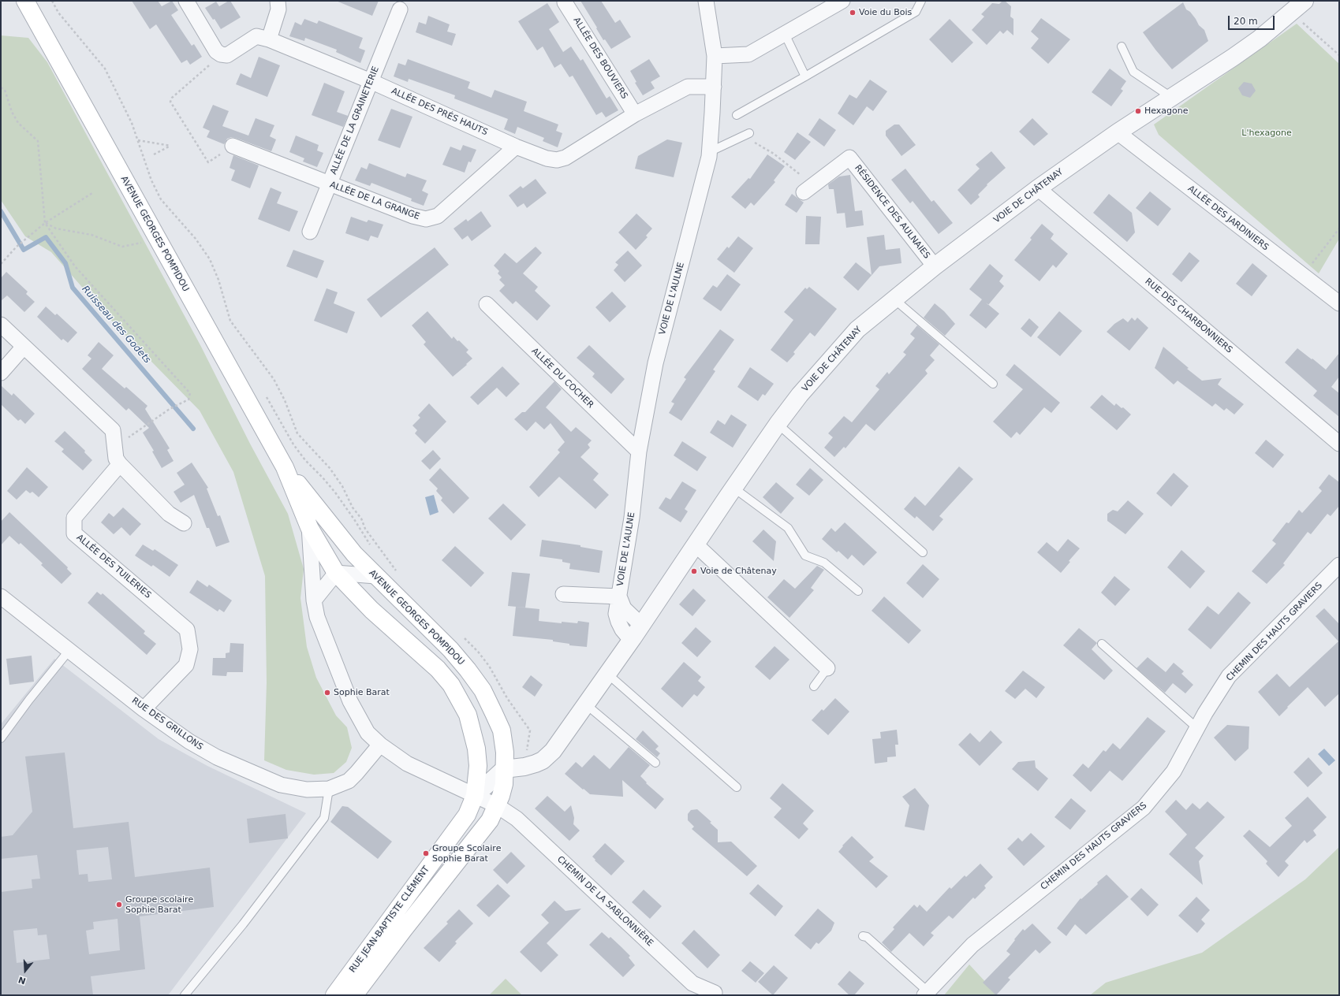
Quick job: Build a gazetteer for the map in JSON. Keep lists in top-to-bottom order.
{
  "streets": {
    "main road": ["AVENUE GEORGES POMPIDOU", "RUE JEAN-BAPTISTE CLÉMENT"],
    "street": [
      "ALLÉE DES BOUVIERS",
      "ALLÉE DES PRÉS HAUTS",
      "ALLÉE DE LA GRAINETERIE",
      "VOIE DE CHÂTENAY",
      "ALLÉE DE LA GRANGE",
      "RÉSIDENCE DES AULNAIES",
      "ALLÉE DES JARDINIERS",
      "VOIE DE L'AULNE",
      "RUE DES CHARBONNIERS",
      "ALLÉE DU COCHER",
      "ALLÉE DES TUILERIES",
      "CHEMIN DES HAUTS GRAVIERS",
      "RUE DES GRILLONS",
      "CHEMIN DE LA SABLONNIÈRE"
    ]
  },
  "crossings": [
    ["ALLÉE DES BOUVIERS", "ALLÉE DES PRÉS HAUTS"],
    ["ALLÉE DES PRÉS HAUTS", "ALLÉE DE LA GRAINETERIE"],
    ["ALLÉE DES PRÉS HAUTS", "ALLÉE DE LA GRANGE"],
    ["ALLÉE DES PRÉS HAUTS", "VOIE DE L'AULNE"],
    ["ALLÉE DE LA GRAINETERIE", "ALLÉE DE LA GRANGE"],
    ["VOIE DE CHÂTENAY", "RÉSIDENCE DES AULNAIES"],
    ["VOIE DE CHÂTENAY", "ALLÉE DES JARDINIERS"],
    ["VOIE DE CHÂTENAY", "AVENUE GEORGES POMPIDOU"],
    ["VOIE DE CHÂTENAY", "VOIE DE L'AULNE"],
    ["VOIE DE CHÂTENAY", "RUE DES CHARBONNIERS"],
    ["AVENUE GEORGES POMPIDOU", "CHEMIN DE LA SABLONNIÈRE"],
    ["AVENUE GEORGES POMPIDOU", "RUE JEAN-BAPTISTE CLÉMENT"],
    ["VOIE DE L'AULNE", "ALLÉE DU COCHER"],
    ["ALLÉE DES TUILERIES", "RUE DES GRILLONS"],
    ["CHEMIN DE LA SABLONNIÈRE", "RUE JEAN-BAPTISTE CLÉMENT"]
  ],
  "water": ["Ruisseau des Godets"],
  "parks": ["L'hexagone"],
  "places": [
    "Voie du Bois",
    "Hexagone",
    "Voie de Châtenay",
    "Sophie Barat",
    "Groupe Scolaire Sophie Barat",
    "Groupe scolaire Sophie Barat"
  ],
  "scale_bar": "20 m",
  "north": "bottom"
}
